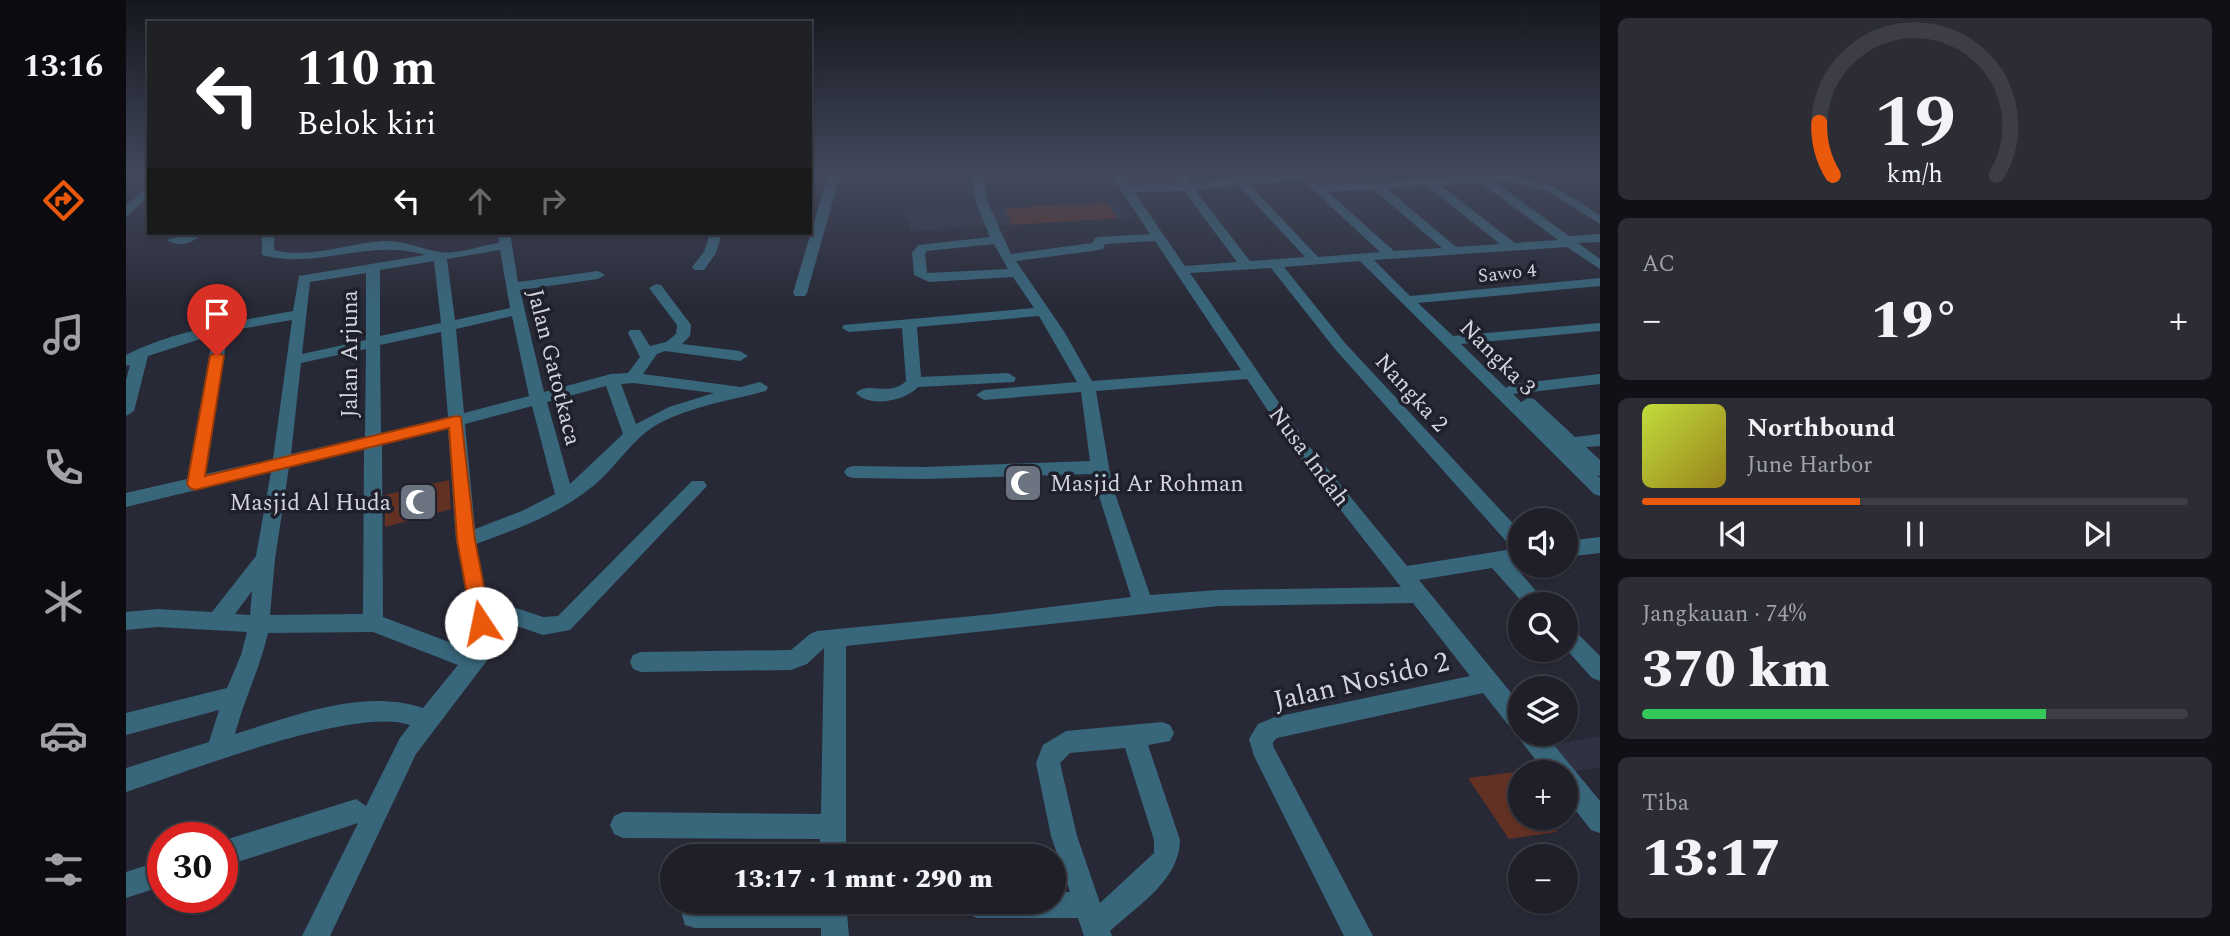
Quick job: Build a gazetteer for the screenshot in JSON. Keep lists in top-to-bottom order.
{
  "streets": {
    "street": [
      "Sawo 4",
      "Jalan Arjuna",
      "Nangka 3",
      "Jalan Gatotkaca",
      "Nangka 2",
      "Nusa Indah",
      "Jalan Nosido 2"
    ]
  },
  "crossings": [
    ["Sawo 4", "Nangka 3"],
    ["Nusa Indah", "Jalan Nosido 2"]
  ],
  "places": {
    "mosque": ["Masjid Ar Rohman", "Masjid Al Huda"]
  },
  "page": {
    "tabs": "13:16",
    "turn": ["110 m", "Belok kiri"],
    "tile": [
      "AC",
      ["Jangkauan · 74%", "370 km"],
      ["Tiba", "13:17"]
    ],
    "heat": ["−", "19°", "+"],
    "song": ["Northbound", "June Harbor"],
    "map_buttons": ["+", "−"],
    "limit": "30",
    "trip": "13:17 · 1 mnt · 290 m",
    "gauge": ["19", "km/h"]
  }
}
